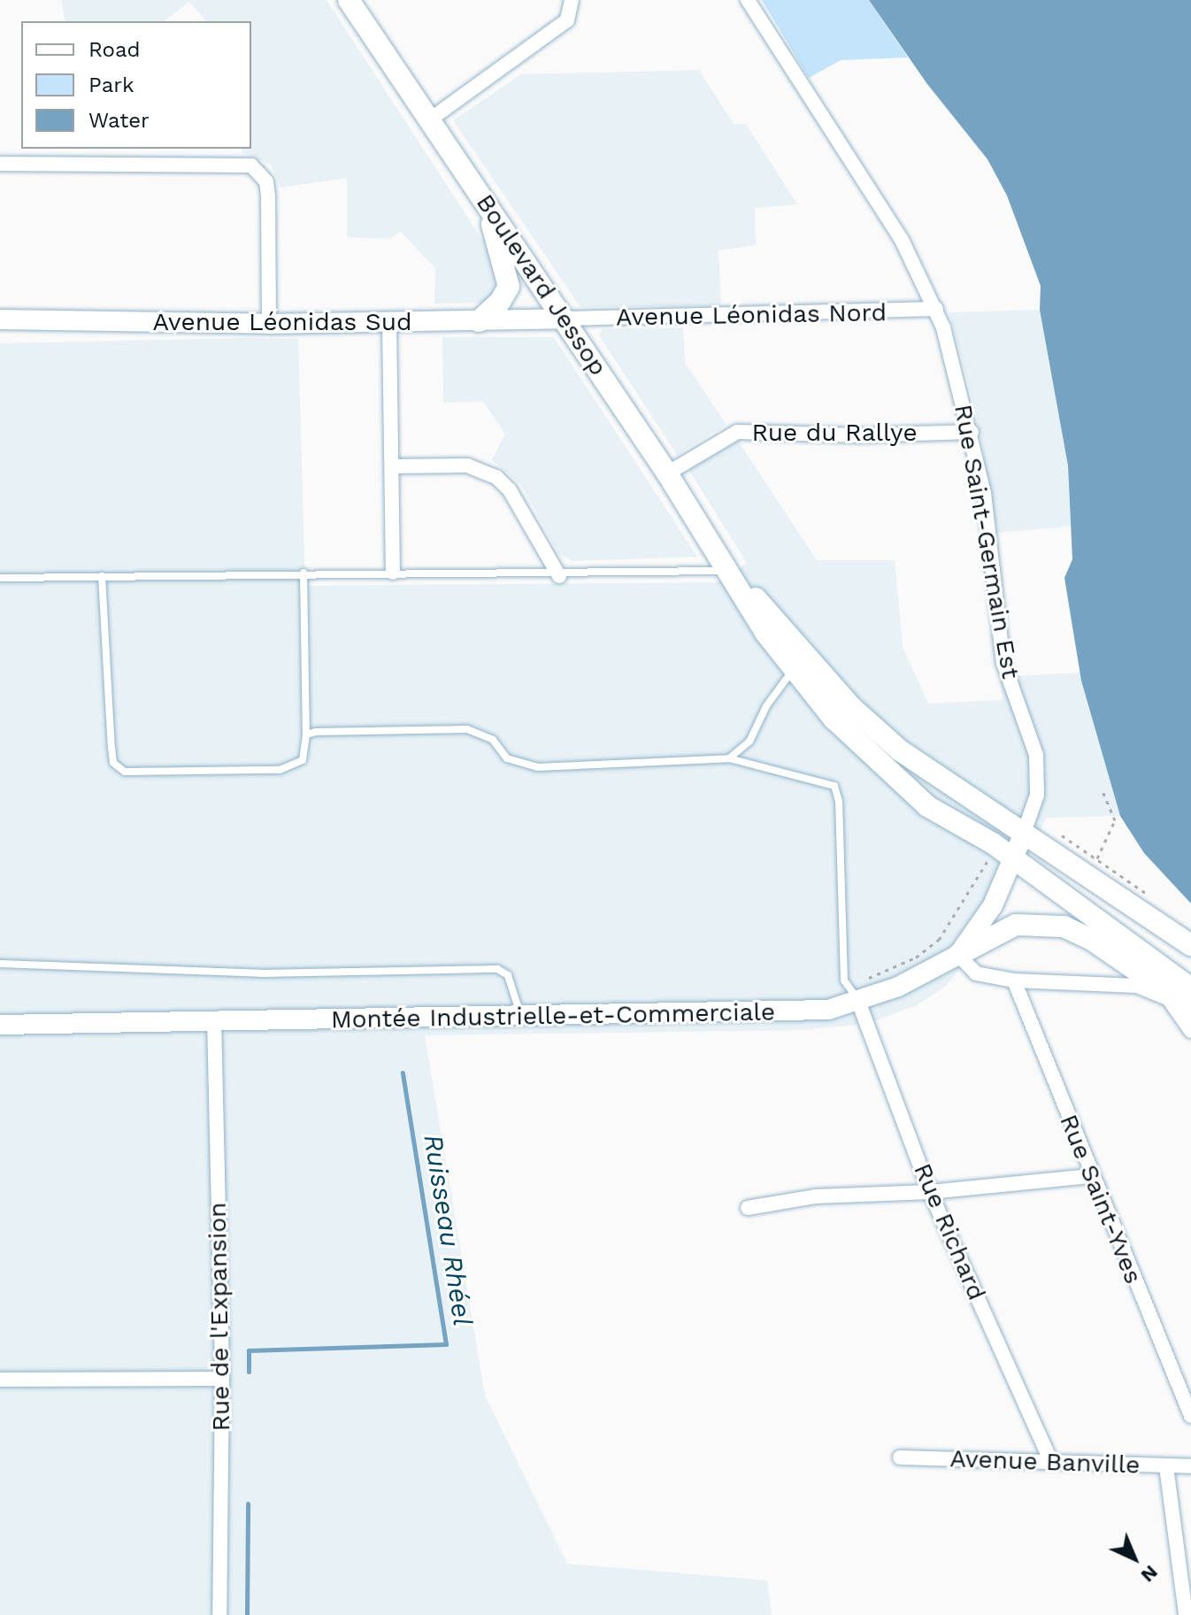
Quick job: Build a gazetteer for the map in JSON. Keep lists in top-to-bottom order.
{
  "streets": {
    "main road": ["Boulevard Jessop", "Avenue Léonidas Sud", "Montée Industrielle-et-Commerciale"],
    "street": [
      "Avenue Léonidas Nord",
      "Rue du Rallye",
      "Rue Saint-Germain Est",
      "Rue Saint-Yves",
      "Rue Richard",
      "Rue de l'Expansion",
      "Avenue Banville"
    ]
  },
  "crossings": [
    ["Boulevard Jessop", "Avenue Léonidas Nord"],
    ["Boulevard Jessop", "Avenue Léonidas Sud"],
    ["Boulevard Jessop", "Rue du Rallye"],
    ["Boulevard Jessop", "Rue Saint-Germain Est"],
    ["Boulevard Jessop", "Montée Industrielle-et-Commerciale"],
    ["Avenue Léonidas Nord", "Avenue Léonidas Sud"],
    ["Avenue Léonidas Nord", "Rue Saint-Germain Est"],
    ["Rue du Rallye", "Rue Saint-Germain Est"],
    ["Rue Saint-Germain Est", "Montée Industrielle-et-Commerciale"],
    ["Montée Industrielle-et-Commerciale", "Rue Richard"],
    ["Montée Industrielle-et-Commerciale", "Rue de l'Expansion"],
    ["Rue Richard", "Avenue Banville"]
  ],
  "water": ["Ruisseau Rhéel"],
  "legend": ["Road", "Park", "Water"],
  "north": "bottom right"
}
